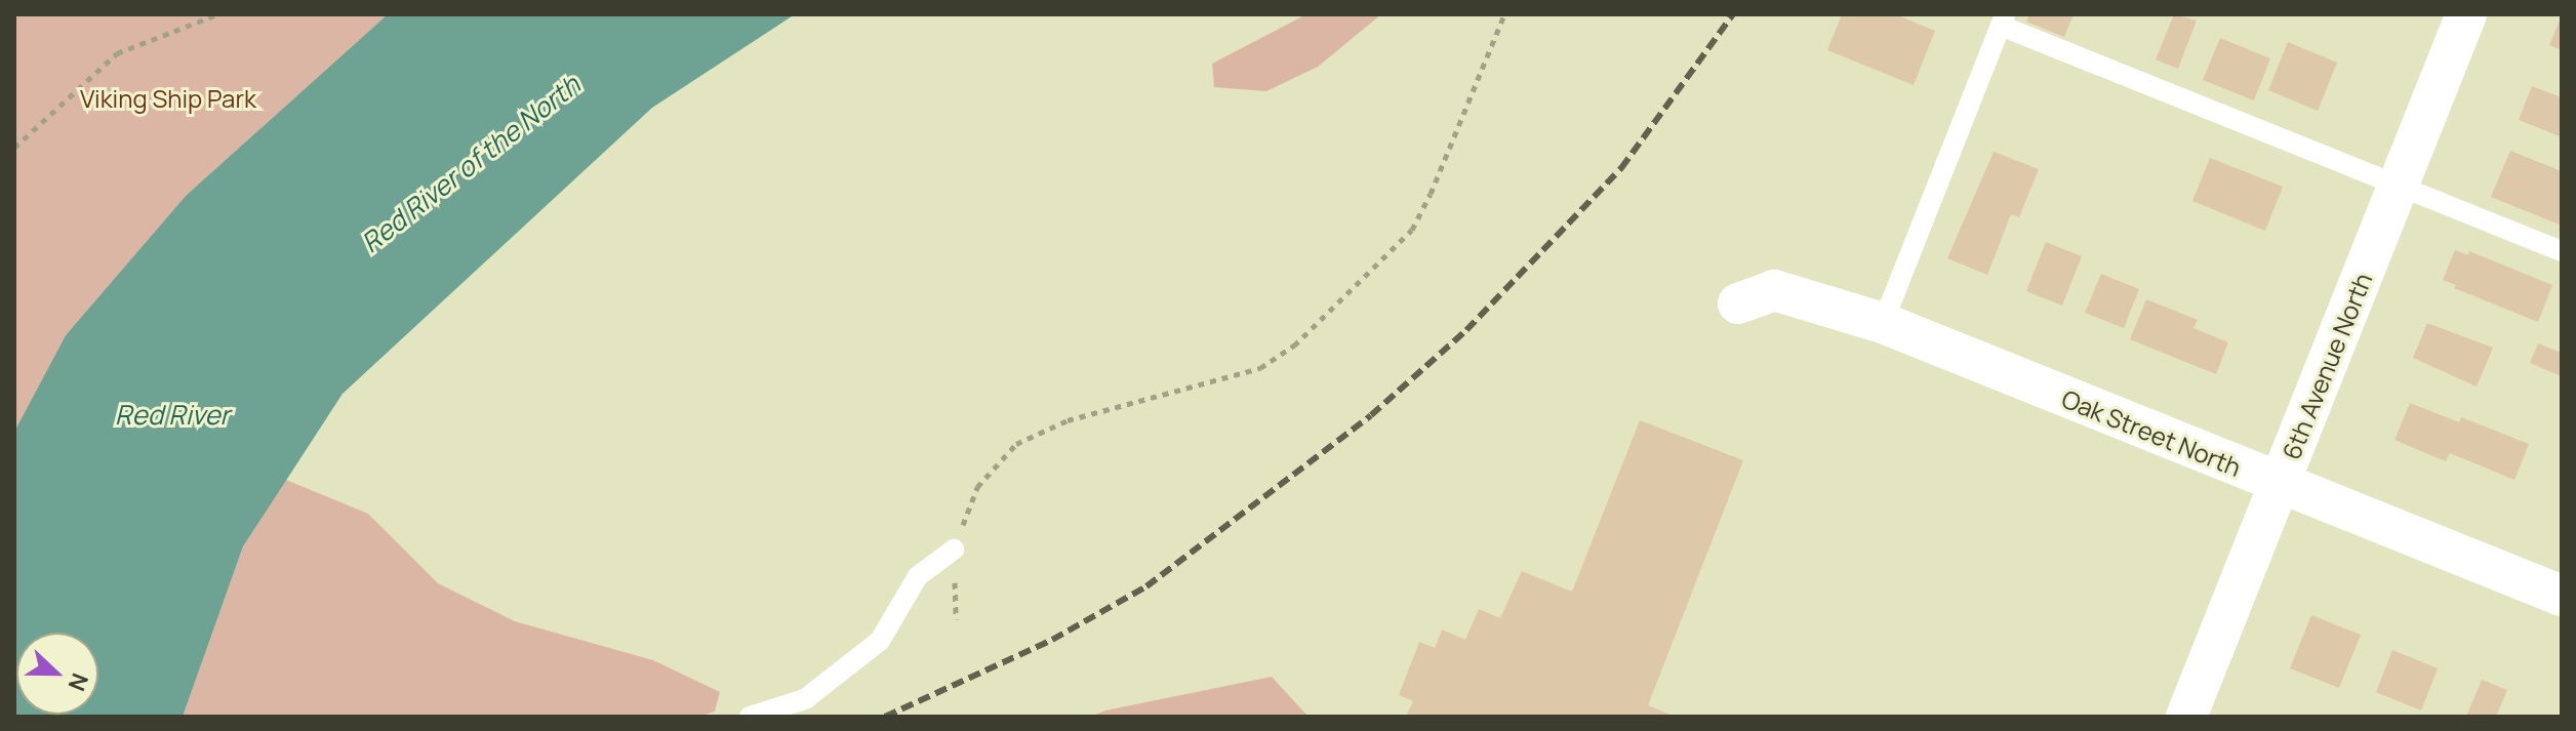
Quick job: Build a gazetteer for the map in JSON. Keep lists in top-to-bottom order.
{
  "streets": {
    "street": ["6th Avenue North", "Oak Street North"]
  },
  "crossings": [
    ["6th Avenue North", "Oak Street North"]
  ],
  "water": ["Red River of the North", "Red River"],
  "parks": ["Viking Ship Park"],
  "north": "right"
}
